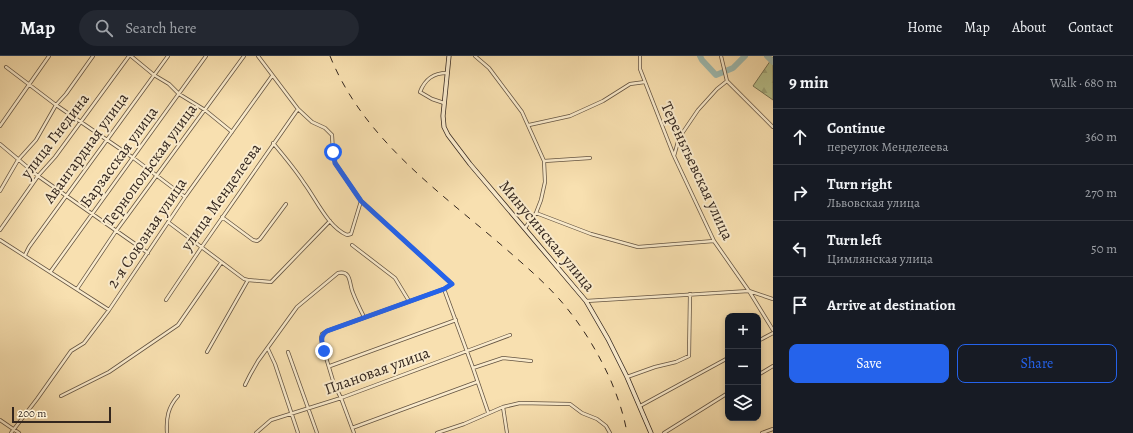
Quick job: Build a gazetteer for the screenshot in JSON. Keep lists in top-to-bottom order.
{
  "streets": {
    "main road": ["Минусинская улица"],
    "street": [
      "улица Гнедина",
      "Авангардная улица",
      "Барзасская улица",
      "Тернопольская улица",
      "Тереньтьевская улица",
      "улица Менделеева",
      "2-я Союзная улица",
      "Плановая улица"
    ]
  },
  "scale_bar": "200 m",
  "page": {
    "header": "Map",
    "search": "Search here",
    "nav": [
      "Home",
      "Map",
      "About",
      "Contact"
    ],
    "heading": ["9 min", "Walk · 680 m"],
    "list": [
      ["Continue", "переулок Менделеева", "360 m"],
      ["Turn right", "Львовская улица", "270 m"],
      ["Turn left", "Цимлянская улица", "50 m"],
      "Arrive at destination"
    ],
    "map_buttons": ["+", "−"],
    "buttons": ["Save", "Share"],
    "scale": "200 m"
  }
}
